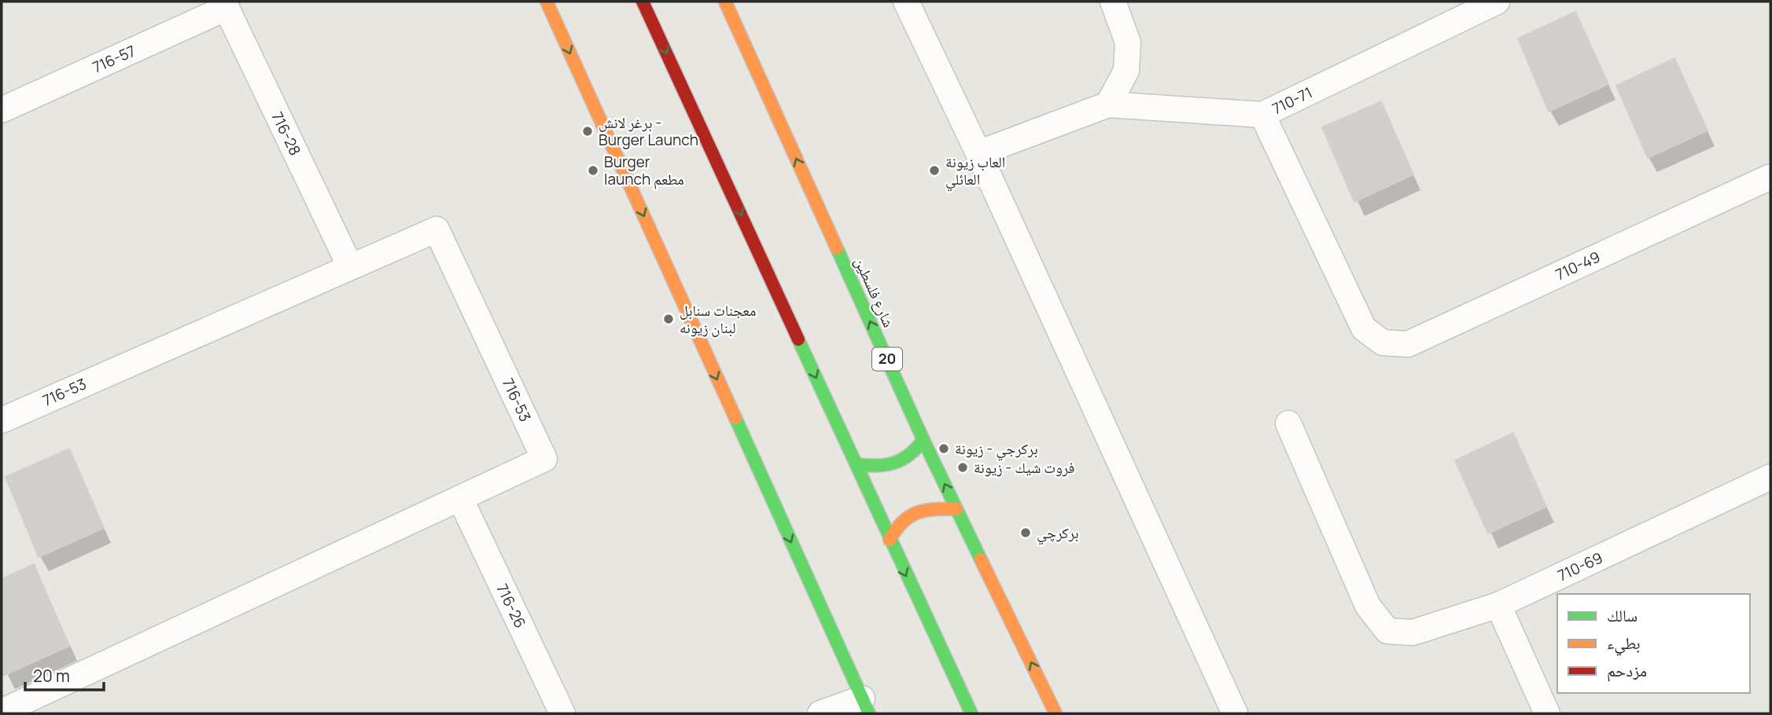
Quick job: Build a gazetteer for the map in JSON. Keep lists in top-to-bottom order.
{
  "streets": {
    "main road": ["شارع فلسطين", "20"],
    "street": [
      "716-57",
      "710-71",
      "716-28",
      "710-49",
      "716-53",
      "710-69",
      "716-26"
    ]
  },
  "crossings": [
    ["716-57", "716-28"],
    ["710-71", "710-49"],
    ["716-28", "716-53"],
    ["716-53", "716-26"]
  ],
  "places": [
    "برغر لانش - Burger Launch",
    "Burger launch مطعم",
    "العاب زيونة العائلي",
    "معجنات سنابل لبنان زيونه",
    "بركرجي - زيونة",
    "فروت شيك - زيونة",
    "بركرچي"
  ],
  "legend": ["سالك", "بطيء", "مزدحم"],
  "scale_bar": "20 m"
}
